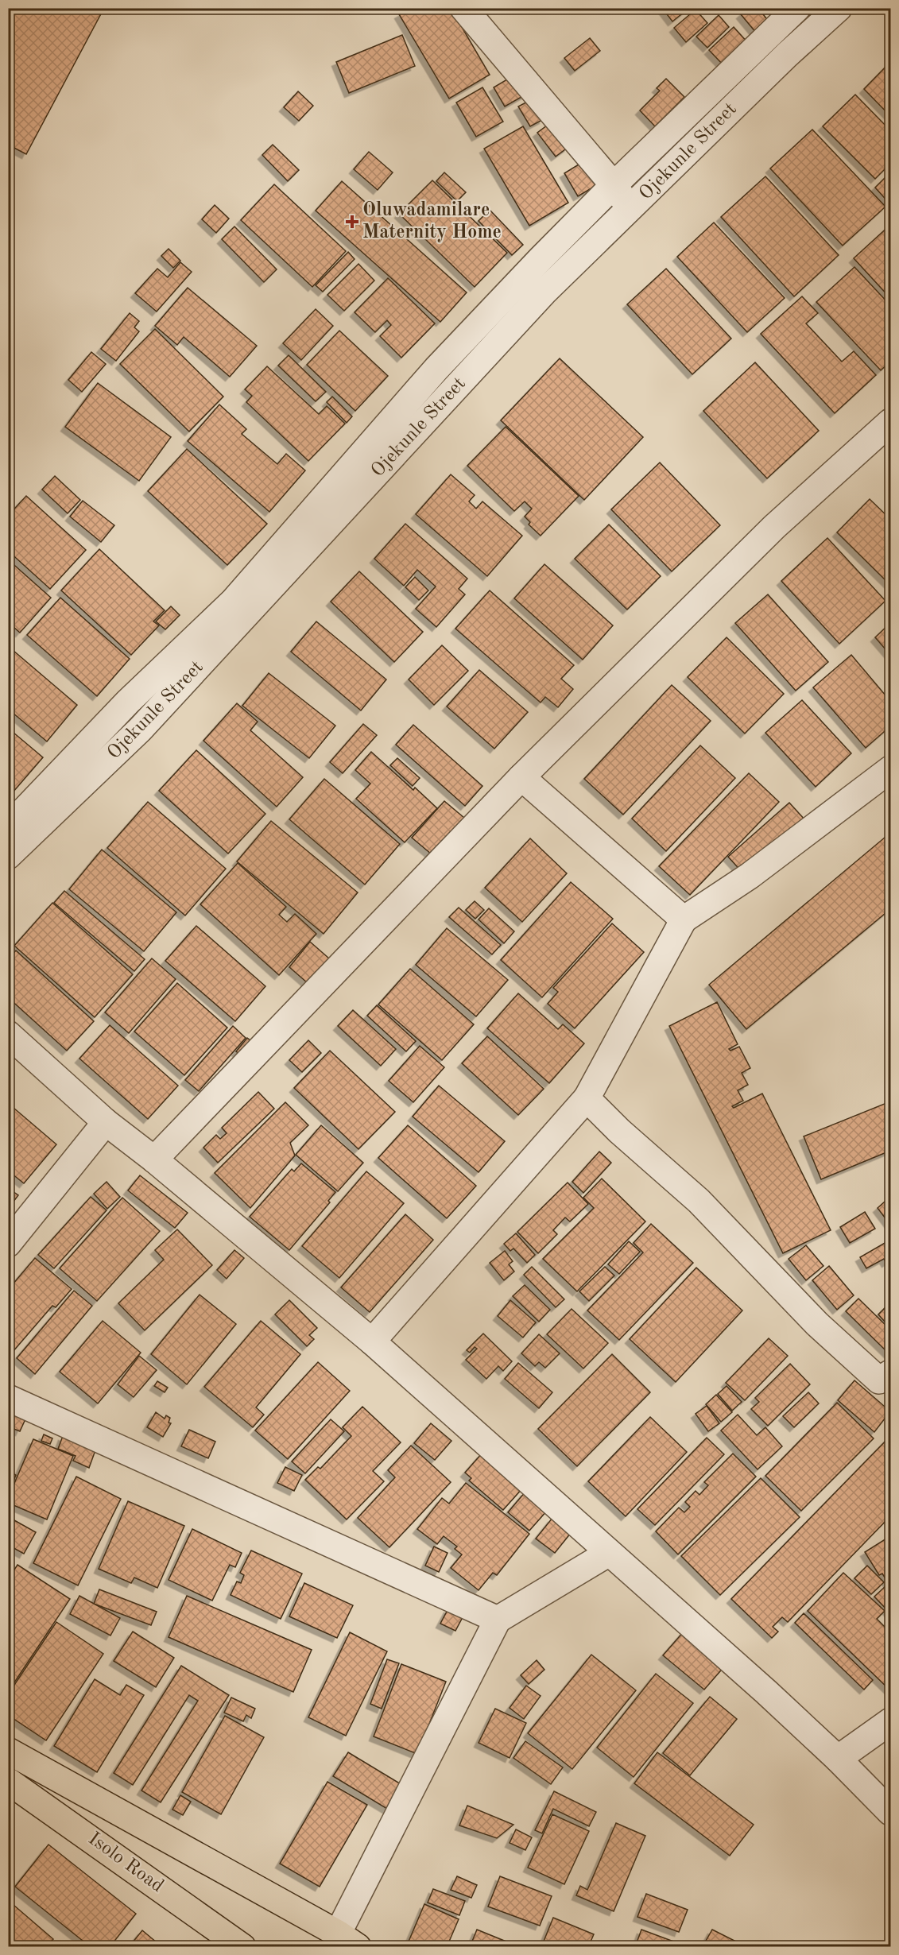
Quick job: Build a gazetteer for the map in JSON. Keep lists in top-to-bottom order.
{
  "streets": {
    "main road": ["Isolo Road"],
    "street": ["Ojekunle Street"]
  },
  "places": {
    "health": ["Oluwadamilare Maternity Home"]
  }
}
